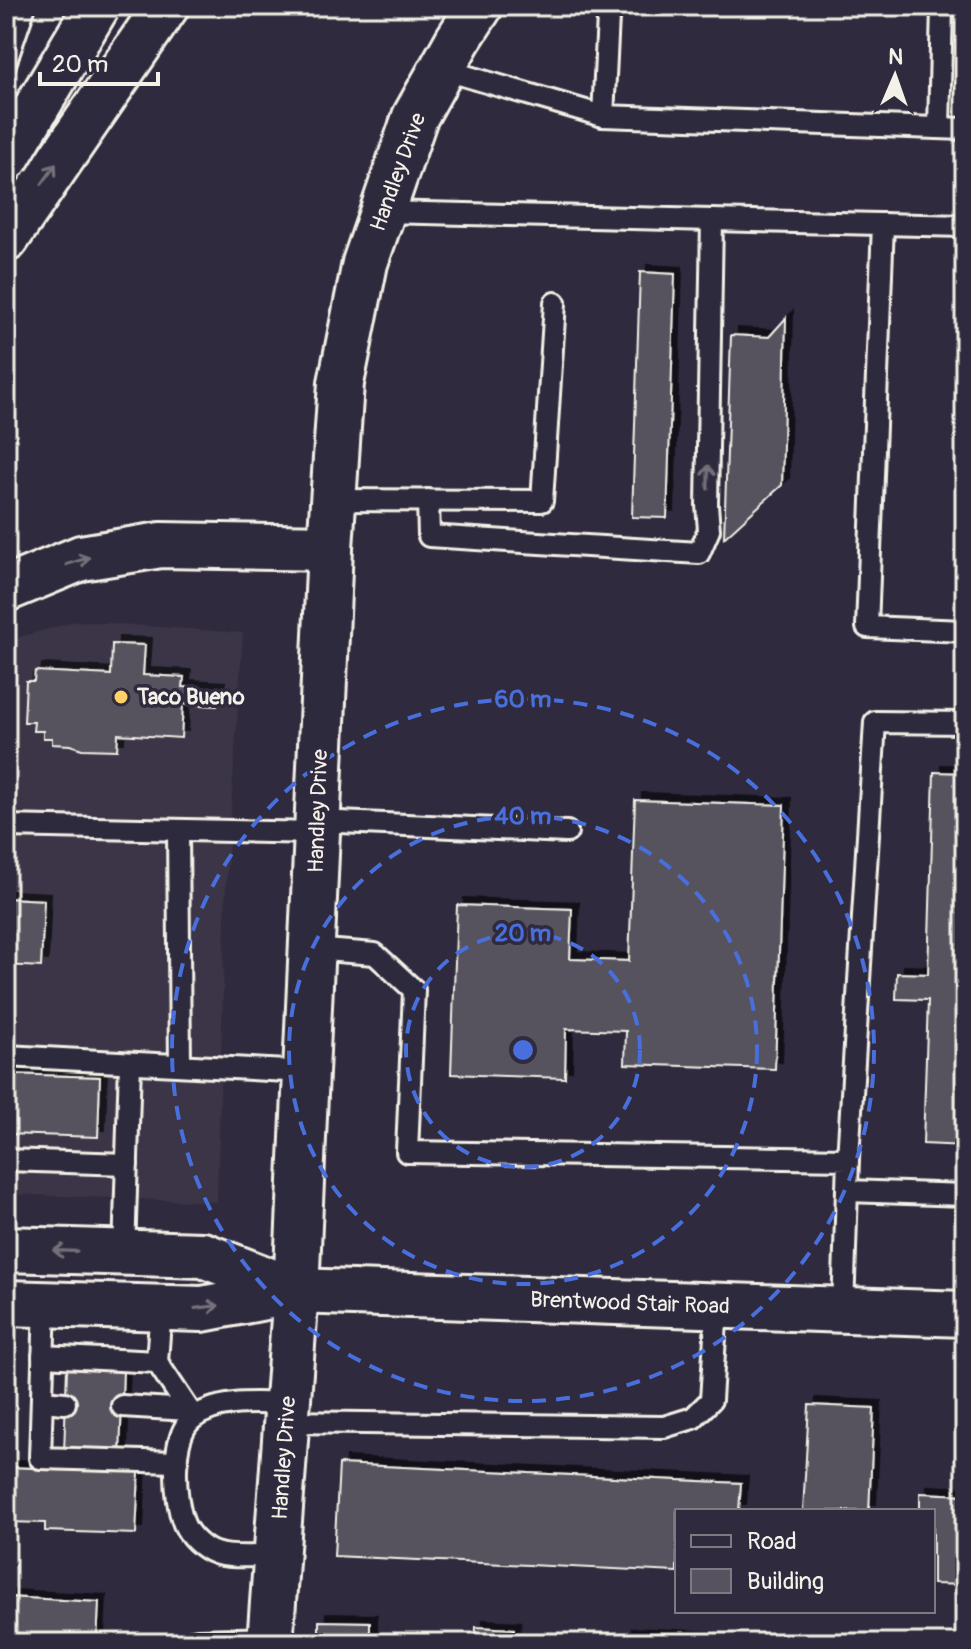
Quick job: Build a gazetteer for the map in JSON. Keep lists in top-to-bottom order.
{
  "streets": {
    "main road": ["Handley Drive", "Brentwood Stair Road"]
  },
  "crossings": [
    ["Handley Drive", "Brentwood Stair Road"]
  ],
  "places": ["Taco Bueno"],
  "legend": ["Road", "Building"],
  "scale_bar": "20 m",
  "north": "top",
  "rings": ["60 m", "40 m", "20 m"]
}
